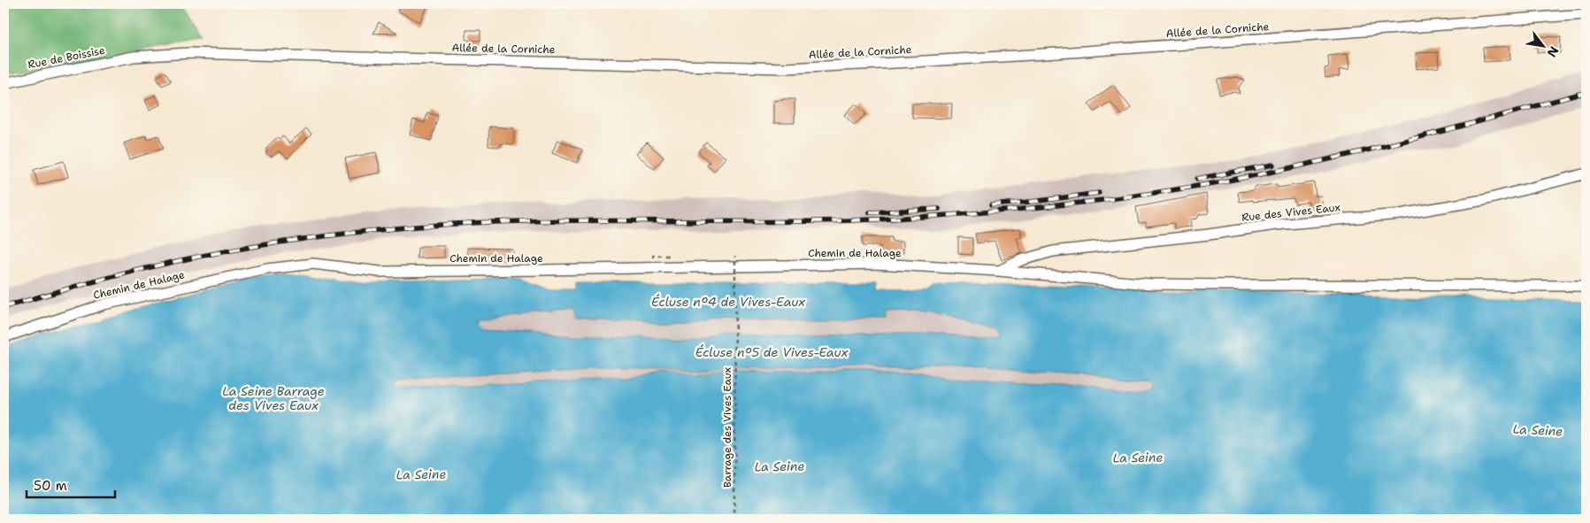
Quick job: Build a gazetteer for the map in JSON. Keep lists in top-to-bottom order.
{
  "streets": {
    "street": [
      "Allée de la Corniche",
      "Rue de Boissise",
      "Rue des Vives Eaux",
      "Chemin de Halage"
    ],
    "path": ["Barrage des Vives Eaux"]
  },
  "crossings": [
    ["Allée de la Corniche", "Rue de Boissise"],
    ["Rue des Vives Eaux", "Chemin de Halage"]
  ],
  "water": [
    "Écluse n°4 de Vives-Eaux",
    "Écluse n°5 de Vives-Eaux",
    "La Seine Barrage des Vives Eaux",
    "La Seine"
  ],
  "scale_bar": "50 m",
  "north": "bottom right"
}
